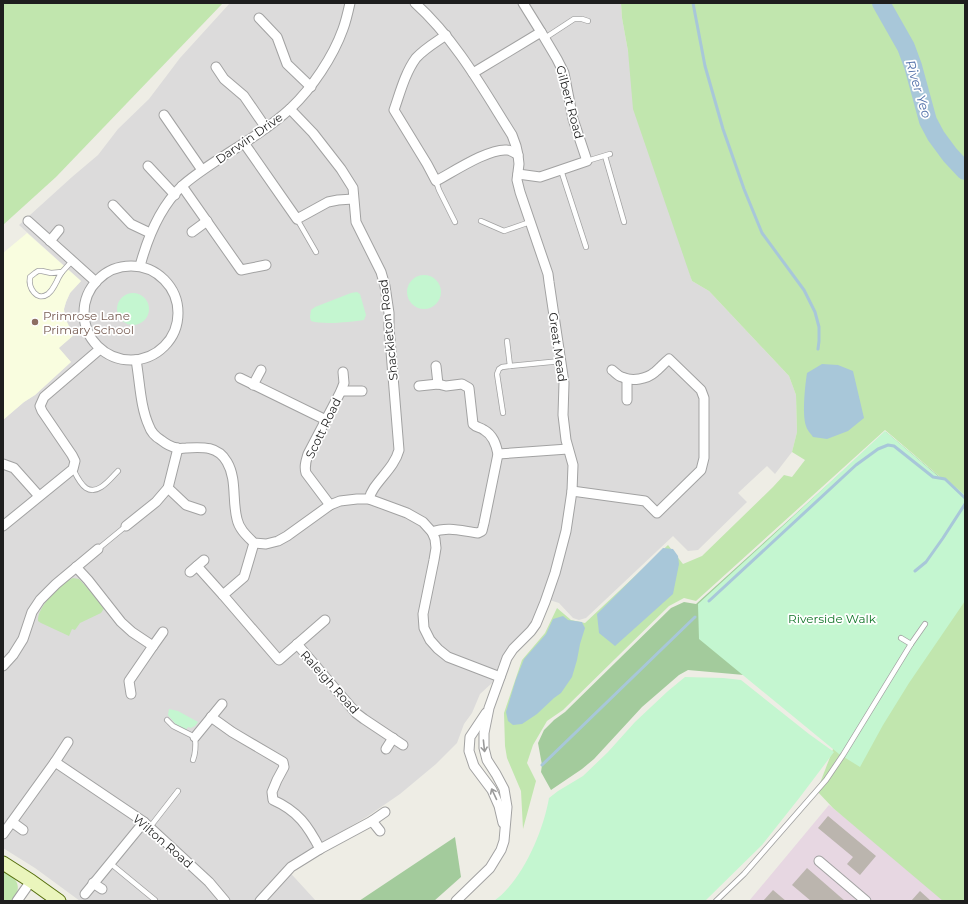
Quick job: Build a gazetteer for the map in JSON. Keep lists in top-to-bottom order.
{
  "streets": {
    "street": [
      "Gilbert Road",
      "Darwin Drive",
      "Shackleton Road",
      "Great Mead",
      "Scott Road",
      "Raleigh Road",
      "Wilton Road"
    ]
  },
  "crossings": [
    ["Darwin Drive", "Shackleton Road"]
  ],
  "water": ["River Yeo"],
  "parks": ["Riverside Walk"],
  "places": ["Primrose Lane Primary School"]
}
